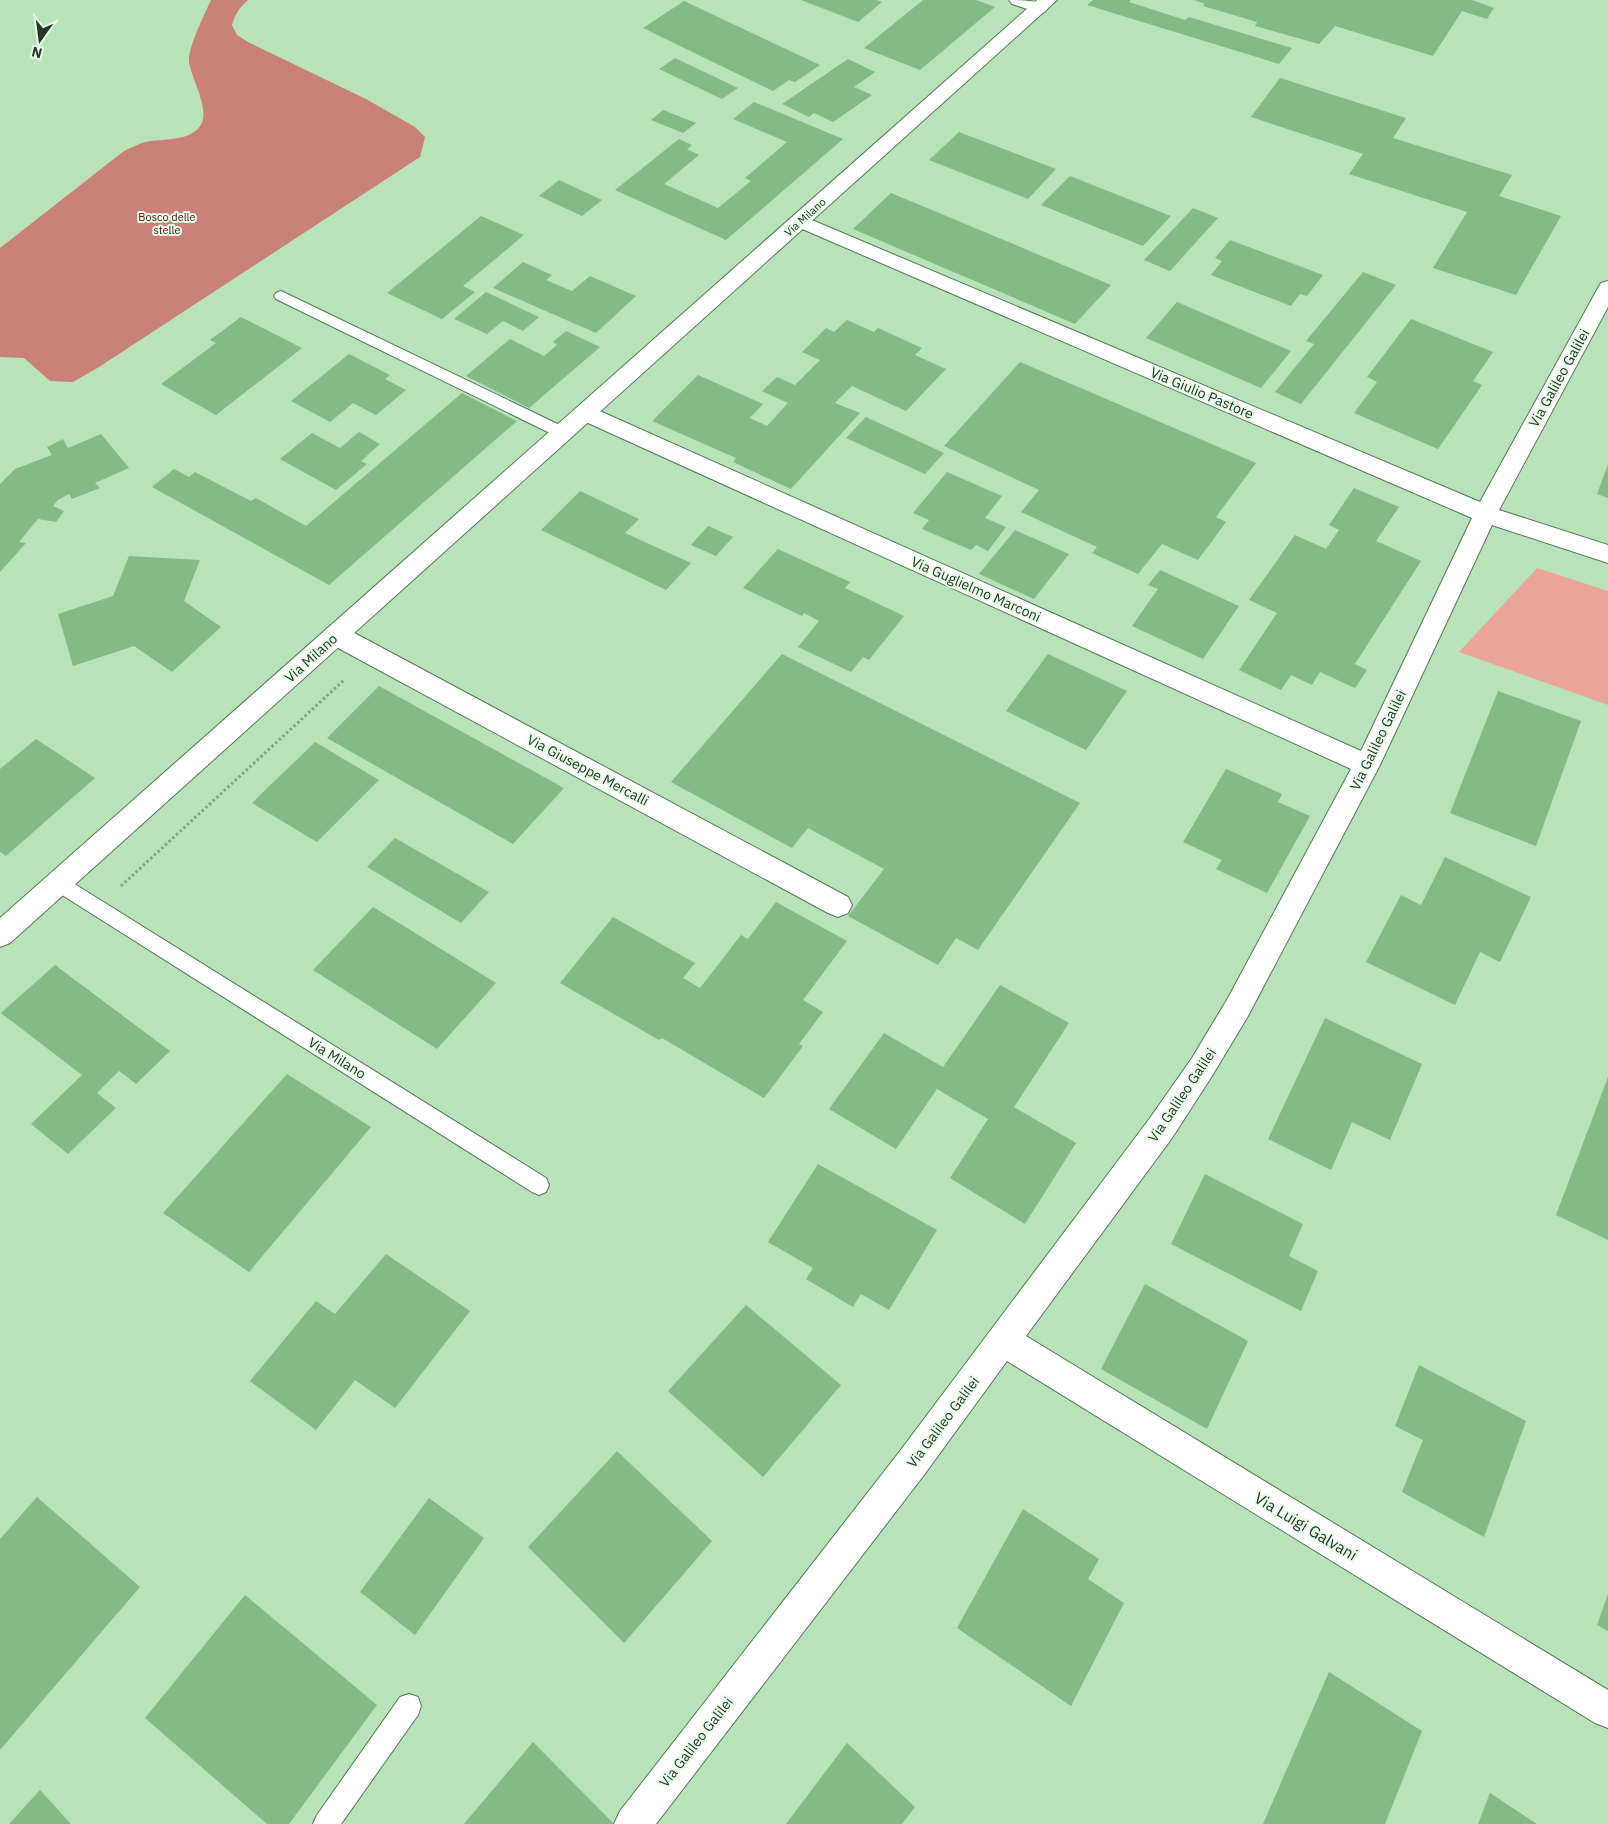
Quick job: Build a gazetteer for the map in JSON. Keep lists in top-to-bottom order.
{
  "streets": {
    "street": [
      "Via Milano",
      "Via Galileo Galilei",
      "Via Giulio Pastore",
      "Via Guglielmo Marconi",
      "Via Giuseppe Mercalli",
      "Via Luigi Galvani"
    ]
  },
  "crossings": [
    ["Via Milano", "Via Giulio Pastore"],
    ["Via Milano", "Via Guglielmo Marconi"],
    ["Via Milano", "Via Giuseppe Mercalli"],
    ["Via Galileo Galilei", "Via Giulio Pastore"],
    ["Via Galileo Galilei", "Via Guglielmo Marconi"],
    ["Via Galileo Galilei", "Via Luigi Galvani"]
  ],
  "parks": ["Bosco delle stelle"],
  "north": "bottom"
}
